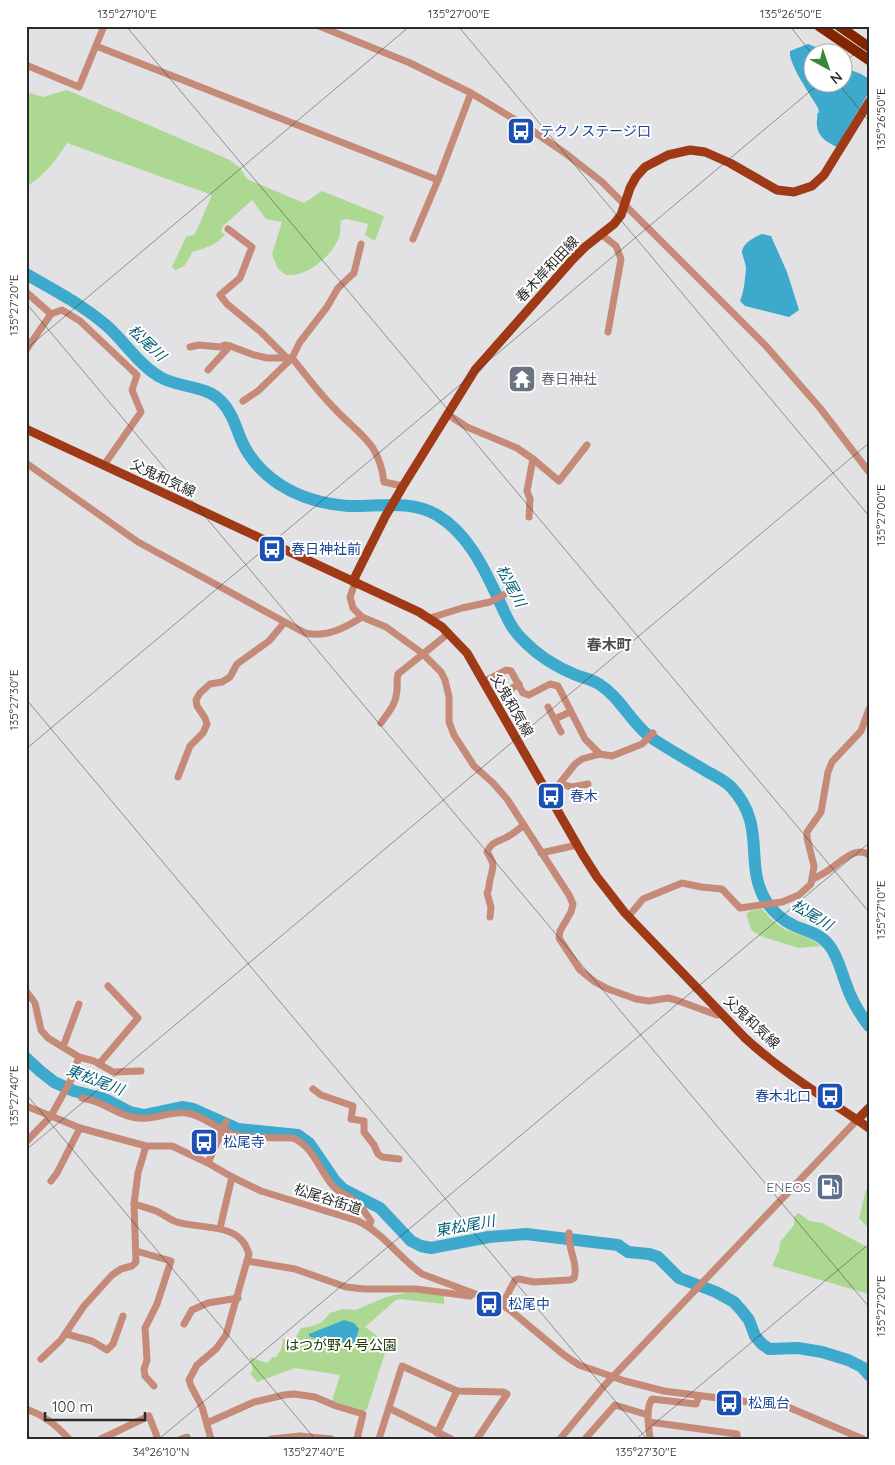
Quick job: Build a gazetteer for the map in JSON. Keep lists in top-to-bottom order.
{
  "streets": {
    "main road": ["春木岸和田線", "父鬼和気線"],
    "street": ["松尾谷街道"]
  },
  "crossings": [
    ["春木岸和田線", "父鬼和気線"]
  ],
  "districts": ["春木町"],
  "water": ["松尾川", "東松尾川"],
  "parks": ["はつが野４号公園"],
  "places": {
    "bus stop": [
      "テクノステージ口",
      "春日神社前",
      "春木",
      "春木北口",
      "松尾寺",
      "松尾中",
      "松風台"
    ],
    "temple": ["春日神社"],
    "fuel station": ["ENEOS"]
  },
  "scale_bar": "100 m",
  "north": "bottom right",
  "coordinates": [
    "135°27'10\"E",
    "135°27'00\"E",
    "135°26'50\"E",
    "135°27'20\"E",
    "135°27'30\"E",
    "135°27'40\"E",
    "34°26'10\"N"
  ]
}
